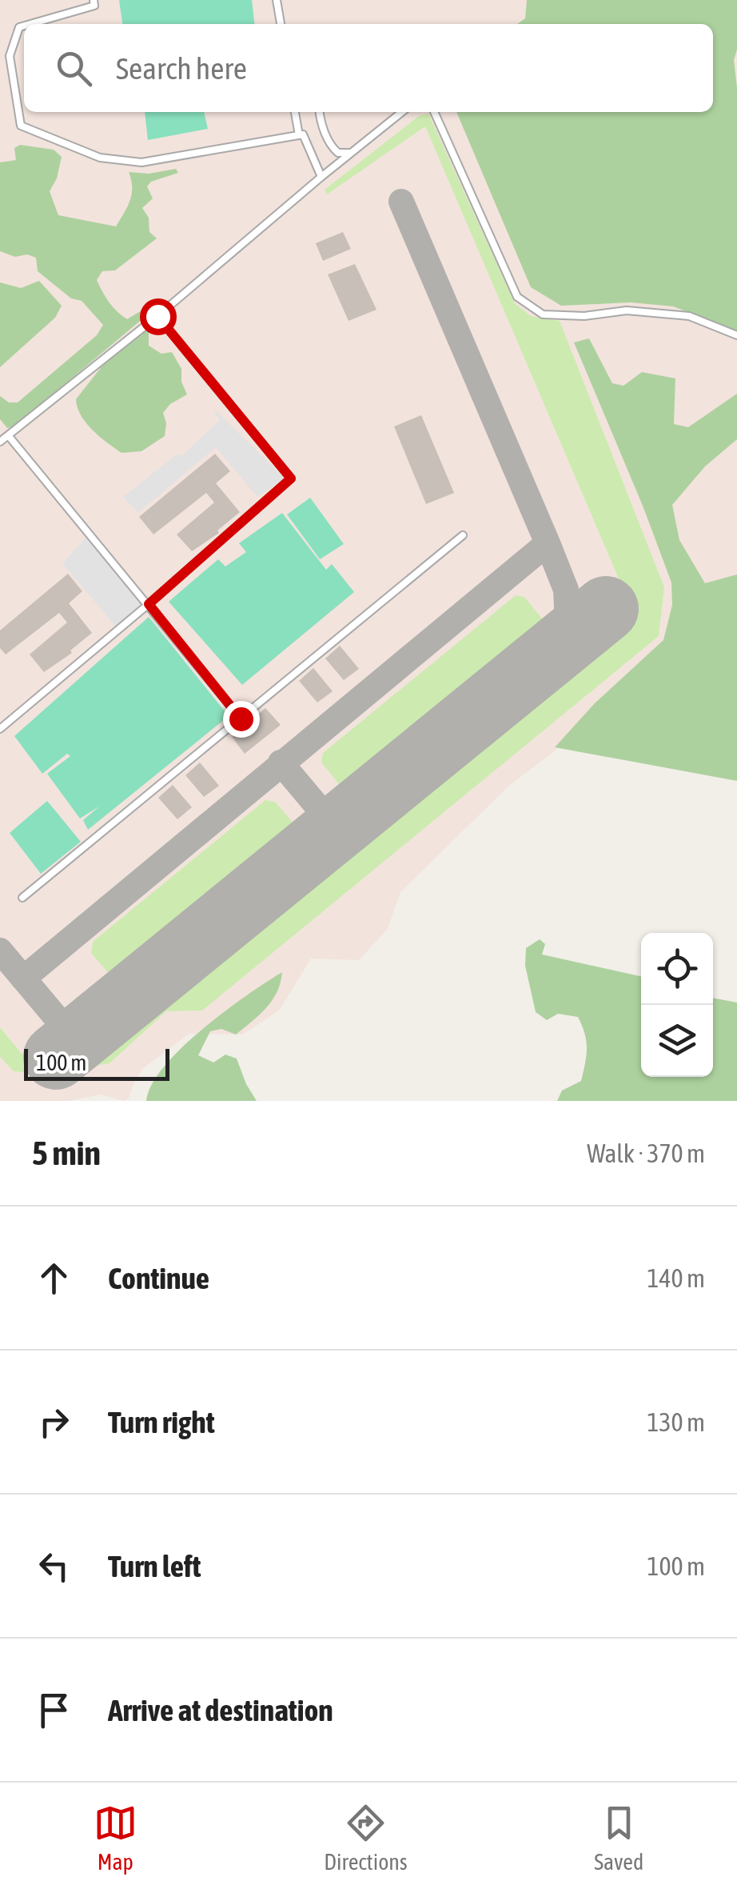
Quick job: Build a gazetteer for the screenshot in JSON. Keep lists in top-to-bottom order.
{
  "scale_bar": "100 m",
  "page": {
    "search": "Search here",
    "scale": "100 m",
    "heading": ["5 min", "Walk · 370 m"],
    "list": [
      ["Continue", "140 m"],
      ["Turn right", "130 m"],
      ["Turn left", "100 m"],
      "Arrive at destination"
    ],
    "nav": ["Map", "Directions", "Saved"]
  }
}
